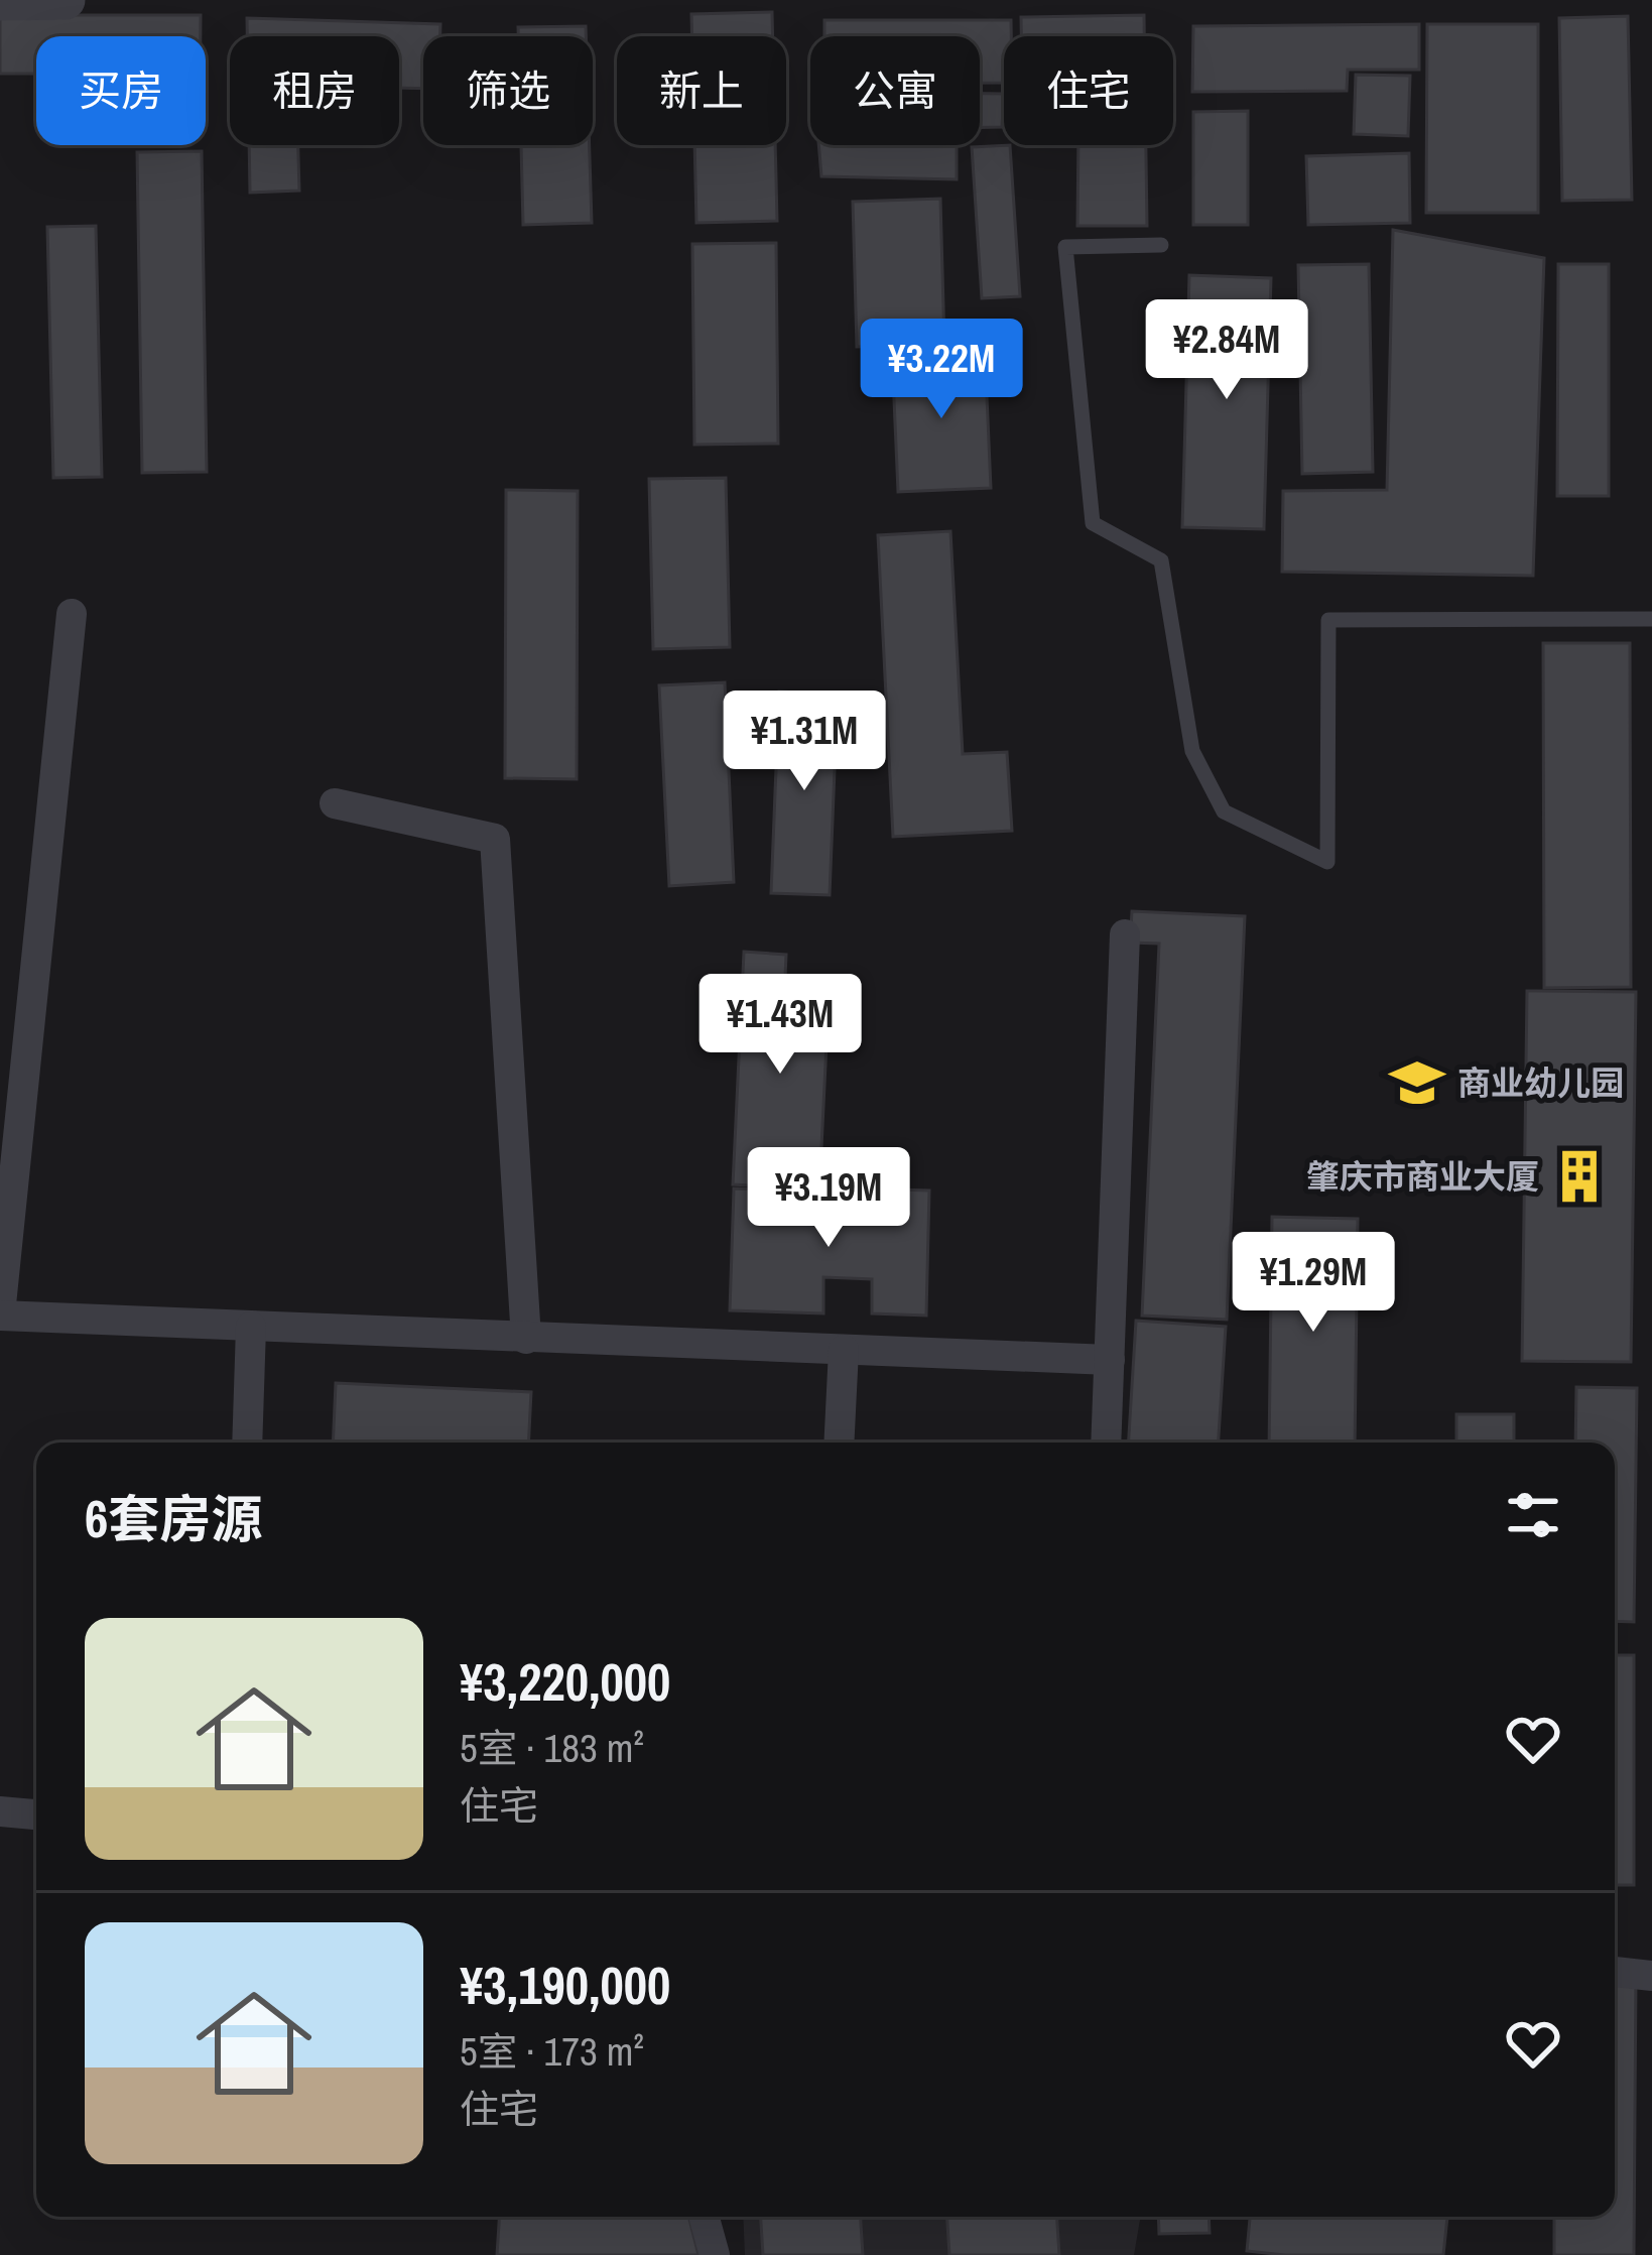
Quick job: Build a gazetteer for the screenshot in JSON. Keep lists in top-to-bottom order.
{
  "places": {
    "school or university": ["商业幼儿园"],
    "building": ["肇庆市商业大厦"]
  },
  "page": {
    "chip": [
      "买房",
      "租房",
      "筛选",
      "新上",
      "公寓",
      "住宅"
    ],
    "price": [
      "¥2.84M",
      "¥3.22M",
      "¥1.31M",
      "¥1.43M",
      "¥3.19M",
      "¥1.29M"
    ],
    "heading": "6套房源",
    "list": [
      {
        "name": "¥3,220,000",
        "note": "5室 · 183 m² · 住宅"
      },
      {
        "name": "¥3,190,000",
        "note": "5室 · 173 m² · 住宅"
      }
    ]
  }
}
